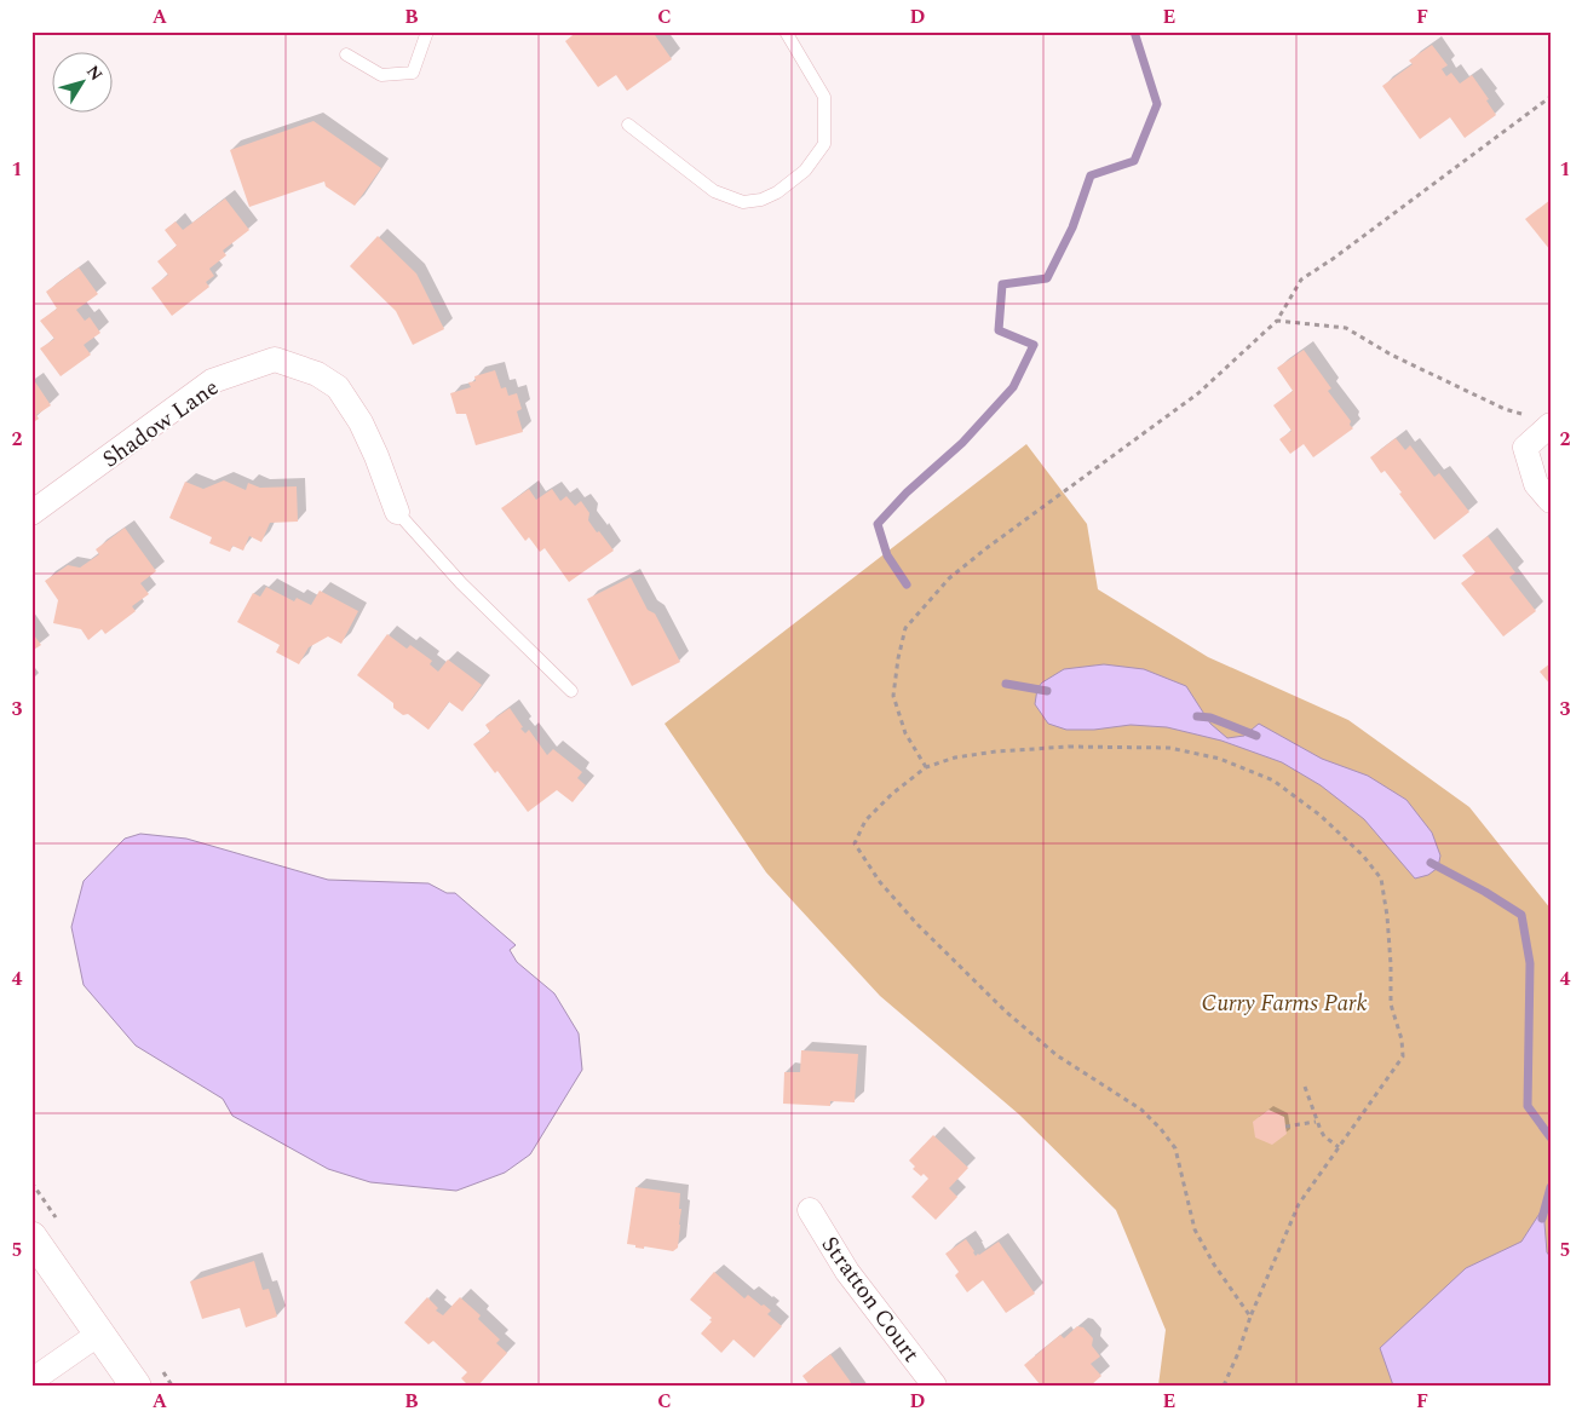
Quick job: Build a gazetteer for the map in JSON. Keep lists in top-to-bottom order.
{
  "streets": {
    "street": ["Shadow Lane", "Stratton Court"]
  },
  "parks": ["Curry Farms Park"],
  "north": "top right",
  "grid": {
    "columns": [
      "A",
      "B",
      "C",
      "D",
      "E",
      "F"
    ],
    "rows": [
      "1",
      "2",
      "3",
      "4",
      "5"
    ]
  }
}
